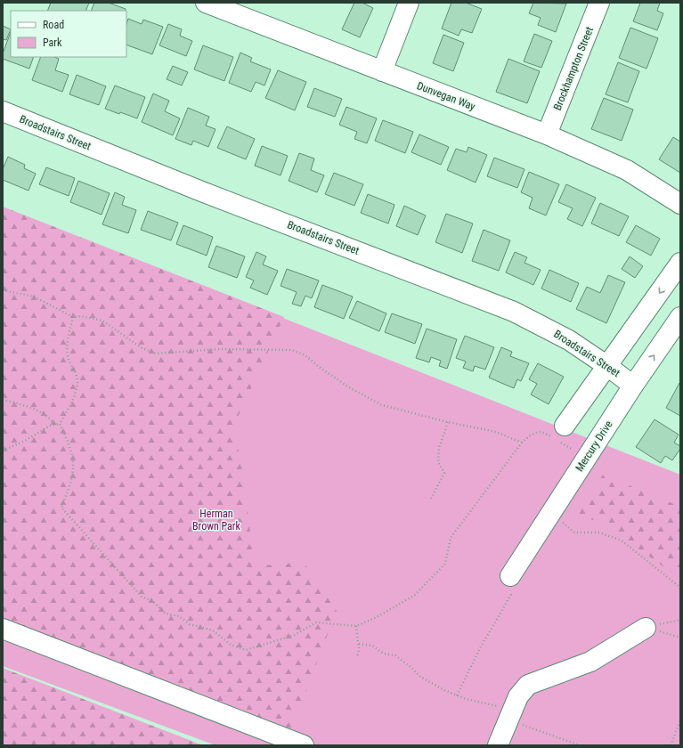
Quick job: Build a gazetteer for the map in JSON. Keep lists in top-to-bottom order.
{
  "streets": {
    "street": [
      "Brockhampton Street",
      "Dunvegan Way",
      "Broadstairs Street",
      "Mercury Drive"
    ]
  },
  "crossings": [
    ["Brockhampton Street", "Dunvegan Way"],
    ["Broadstairs Street", "Mercury Drive"]
  ],
  "parks": ["Herman Brown Park"],
  "legend": ["Road", "Park"]
}
